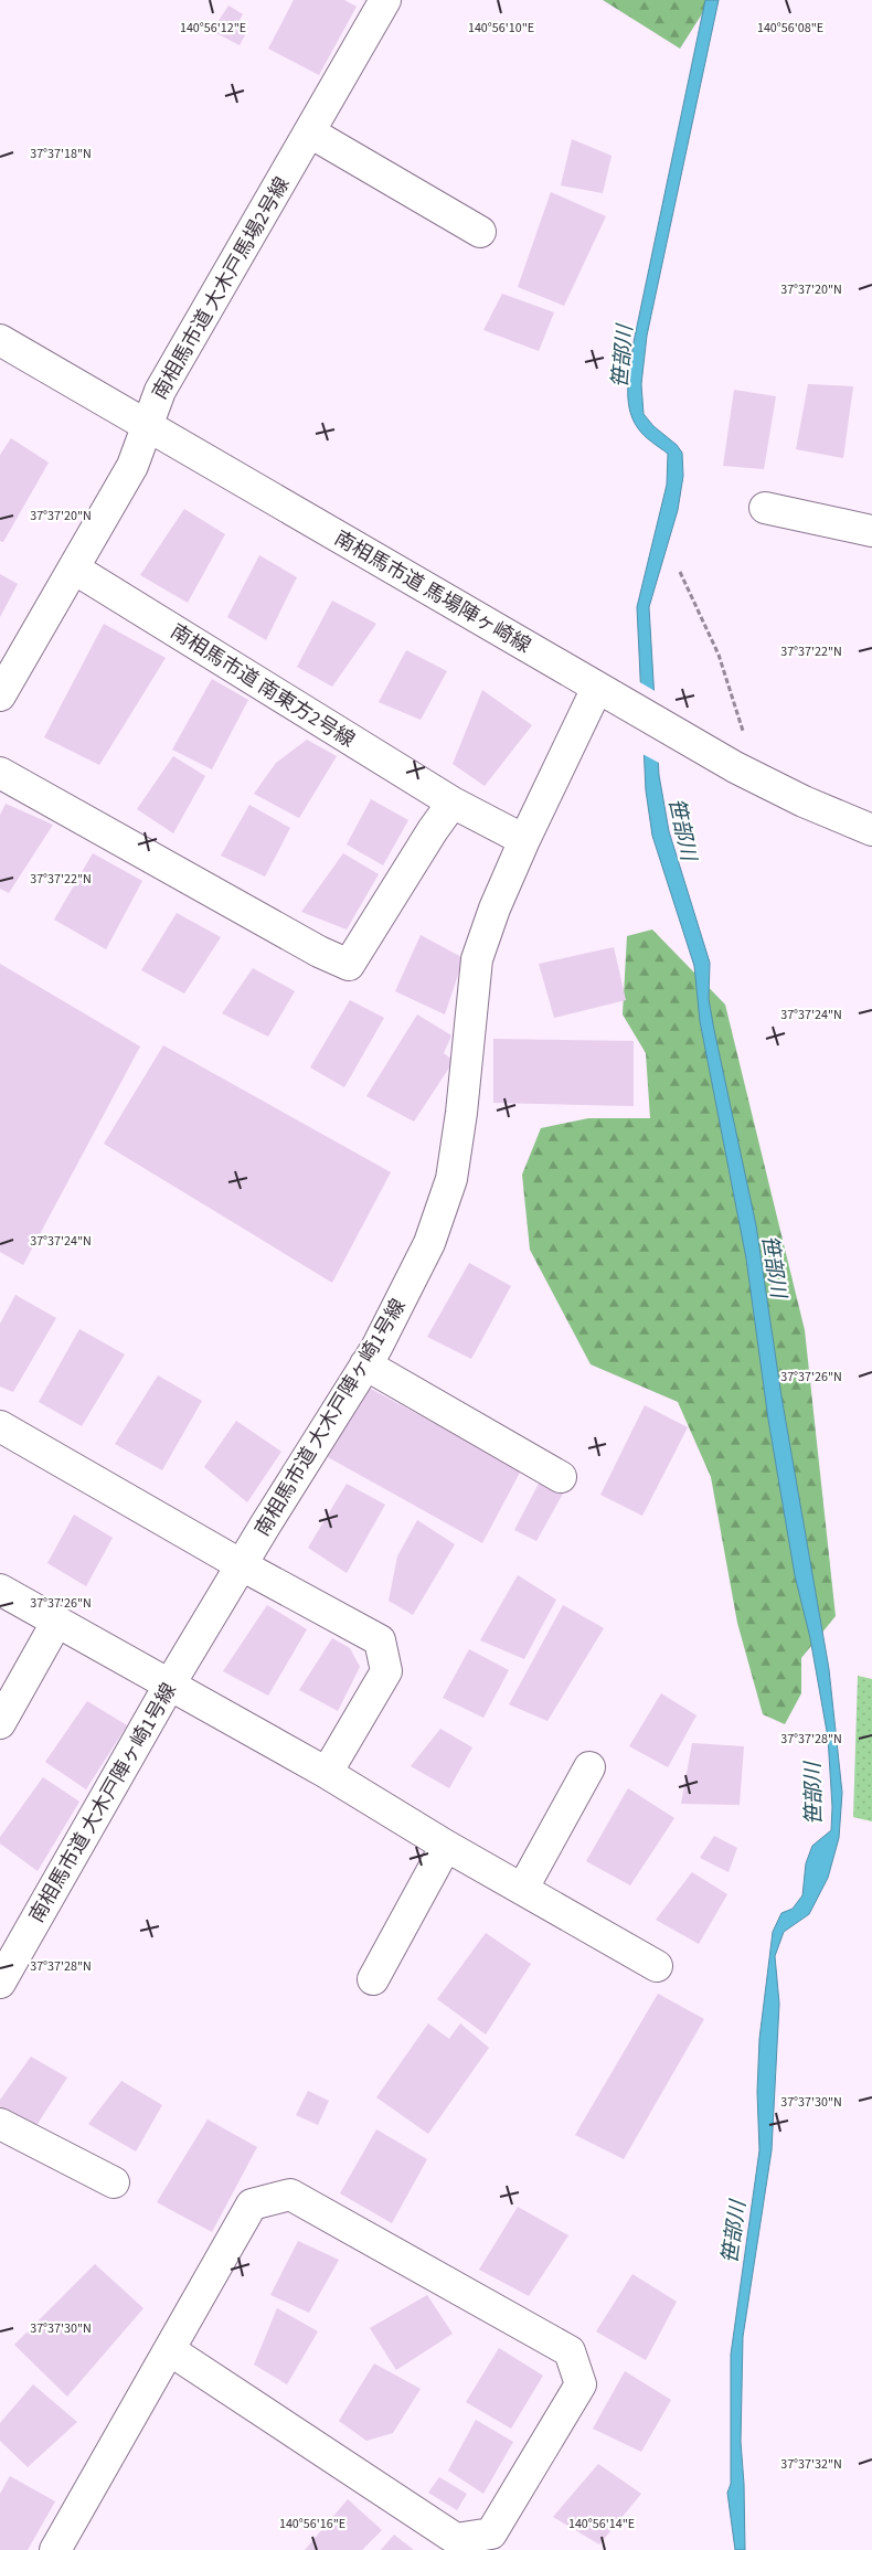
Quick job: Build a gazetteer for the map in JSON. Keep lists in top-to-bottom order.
{
  "streets": {
    "street": [
      "南相馬市道 大木戸馬場2号線",
      "南相馬市道 馬場陣ヶ崎線",
      "南相馬市道 南東方2号線",
      "南相馬市道 大木戸陣ヶ崎1号線"
    ]
  },
  "crossings": [
    ["南相馬市道 大木戸馬場2号線", "南相馬市道 馬場陣ヶ崎線"],
    ["南相馬市道 大木戸馬場2号線", "南相馬市道 南東方2号線"],
    ["南相馬市道 馬場陣ヶ崎線", "南相馬市道 大木戸陣ヶ崎1号線"],
    ["南相馬市道 南東方2号線", "南相馬市道 大木戸陣ヶ崎1号線"]
  ],
  "water": ["笹部川"],
  "coordinates": [
    "140°56'12\"E",
    "140°56'10\"E",
    "140°56'08\"E",
    "37°37'18\"N",
    "37°37'20\"N",
    "37°37'22\"N",
    "37°37'24\"N",
    "37°37'26\"N",
    "37°37'28\"N",
    "37°37'30\"N",
    "37°37'32\"N",
    "140°56'16\"E",
    "140°56'14\"E"
  ]
}
